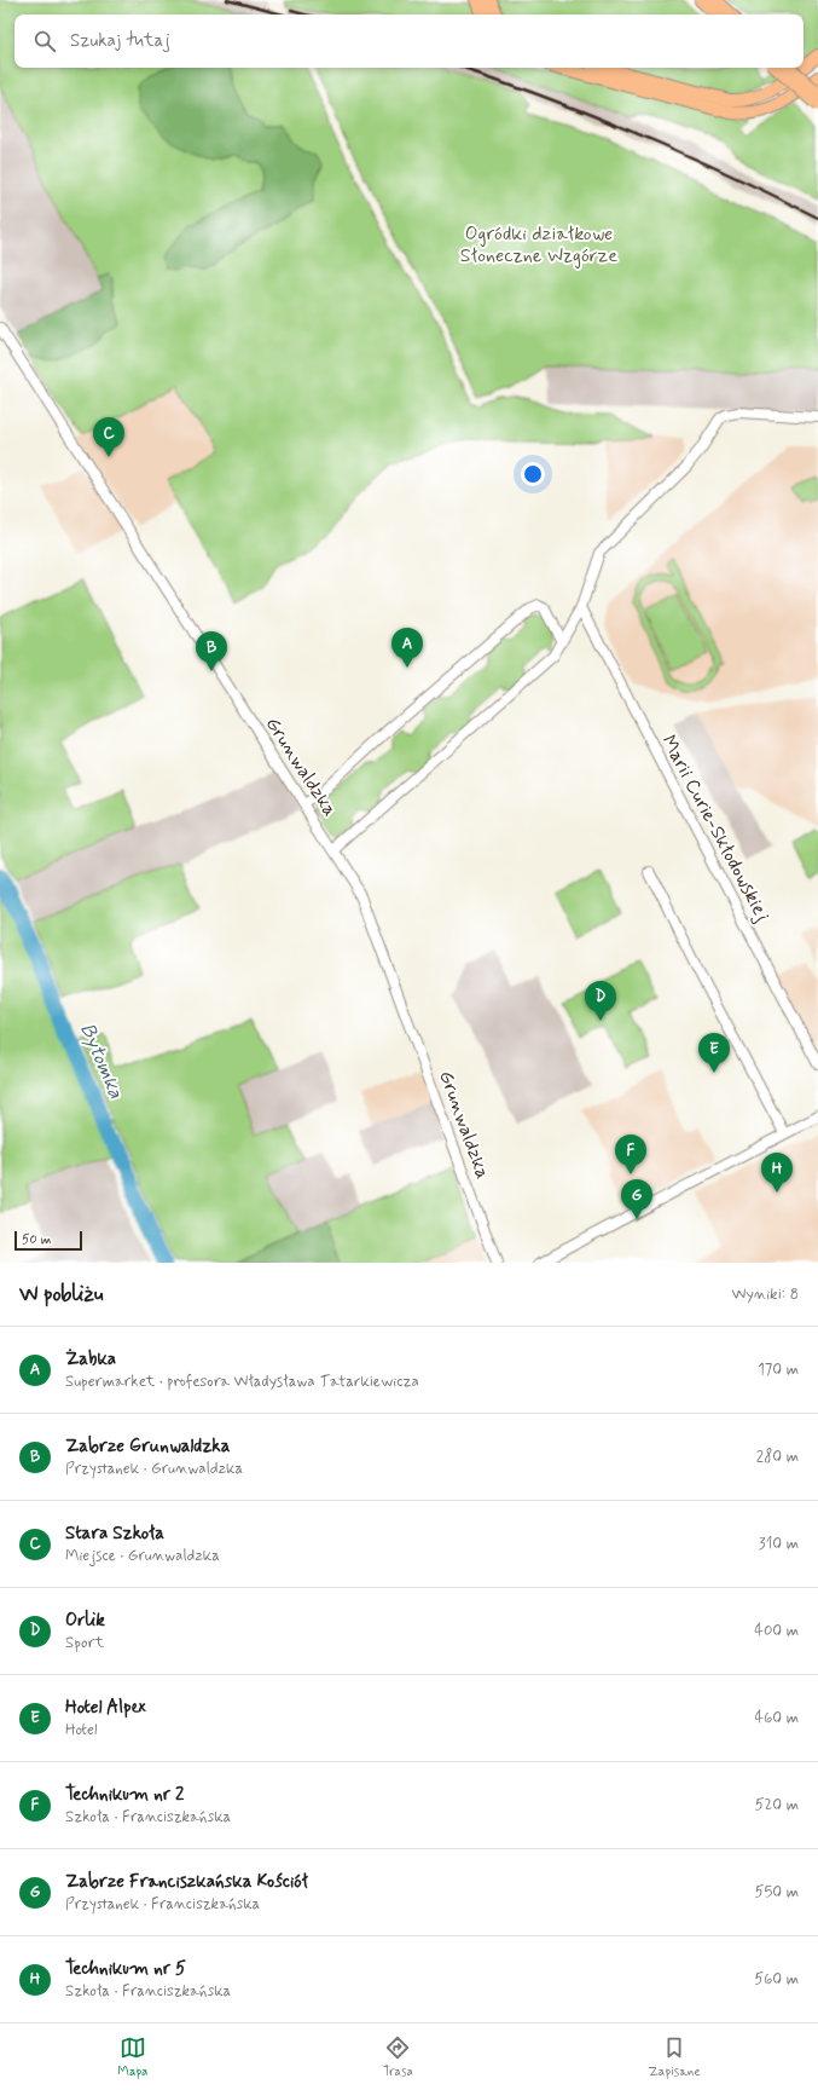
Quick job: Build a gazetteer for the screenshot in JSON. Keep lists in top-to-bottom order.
{
  "streets": {
    "street": ["Grunwaldzka", "Marii Curie-Skłodowskiej"]
  },
  "water": ["Bytomka"],
  "parks": ["Ogródki działkowe Słoneczne Wzgórze"],
  "scale_bar": "50 m",
  "page": {
    "search": "Szukaj tutaj",
    "pins": [
      "C",
      "A",
      "B",
      "D",
      "E",
      "F",
      "H",
      "G"
    ],
    "scale": "50 m",
    "heading": ["W pobliżu", "Wyniki: 8"],
    "list": [
      {
        "mark": "A",
        "name": "Żabka",
        "note": "Supermarket · profesora Władysława Tatarkiewicza",
        "value": "170 m"
      },
      {
        "mark": "B",
        "name": "Zabrze Grunwaldzka",
        "note": "Przystanek · Grunwaldzka",
        "value": "280 m"
      },
      {
        "mark": "C",
        "name": "Stara Szkoła",
        "note": "Miejsce · Grunwaldzka",
        "value": "310 m"
      },
      {
        "mark": "D",
        "name": "Orlik",
        "note": "Sport",
        "value": "400 m"
      },
      {
        "mark": "E",
        "name": "Hotel Alpex",
        "note": "Hotel",
        "value": "460 m"
      },
      {
        "mark": "F",
        "name": "Technikum nr 2",
        "note": "Szkoła · Franciszkańska",
        "value": "520 m"
      },
      {
        "mark": "G",
        "name": "Zabrze Franciszkańska Kościół",
        "note": "Przystanek · Franciszkańska",
        "value": "550 m"
      },
      {
        "mark": "H",
        "name": "Technikum nr 5",
        "note": "Szkoła · Franciszkańska",
        "value": "560 m"
      }
    ],
    "nav": ["Mapa", "Trasa", "Zapisane"]
  }
}
